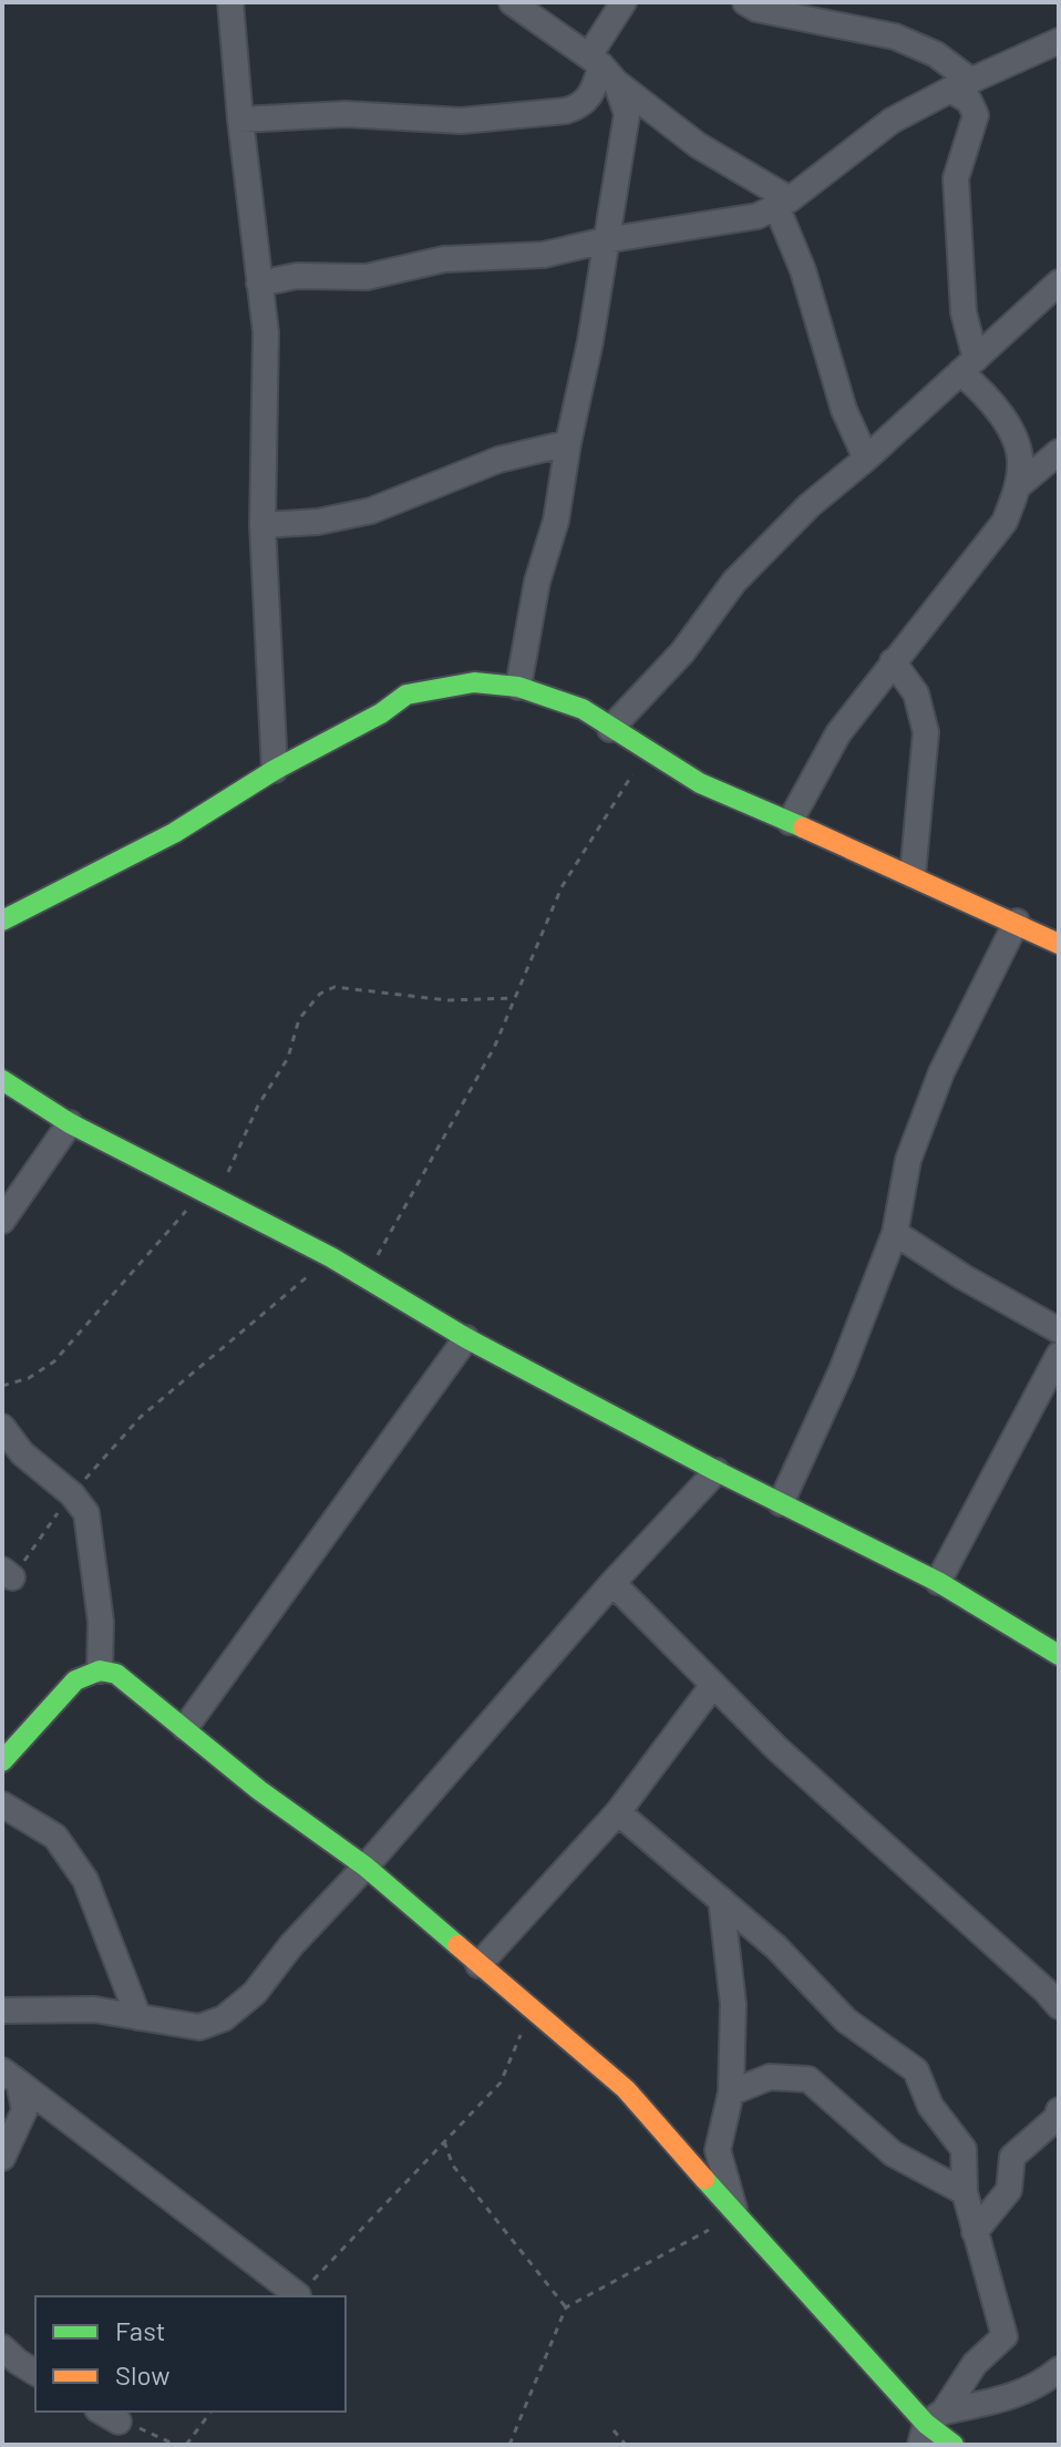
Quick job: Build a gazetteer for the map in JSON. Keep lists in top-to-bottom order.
{
  "legend": ["Fast", "Slow"]
}
